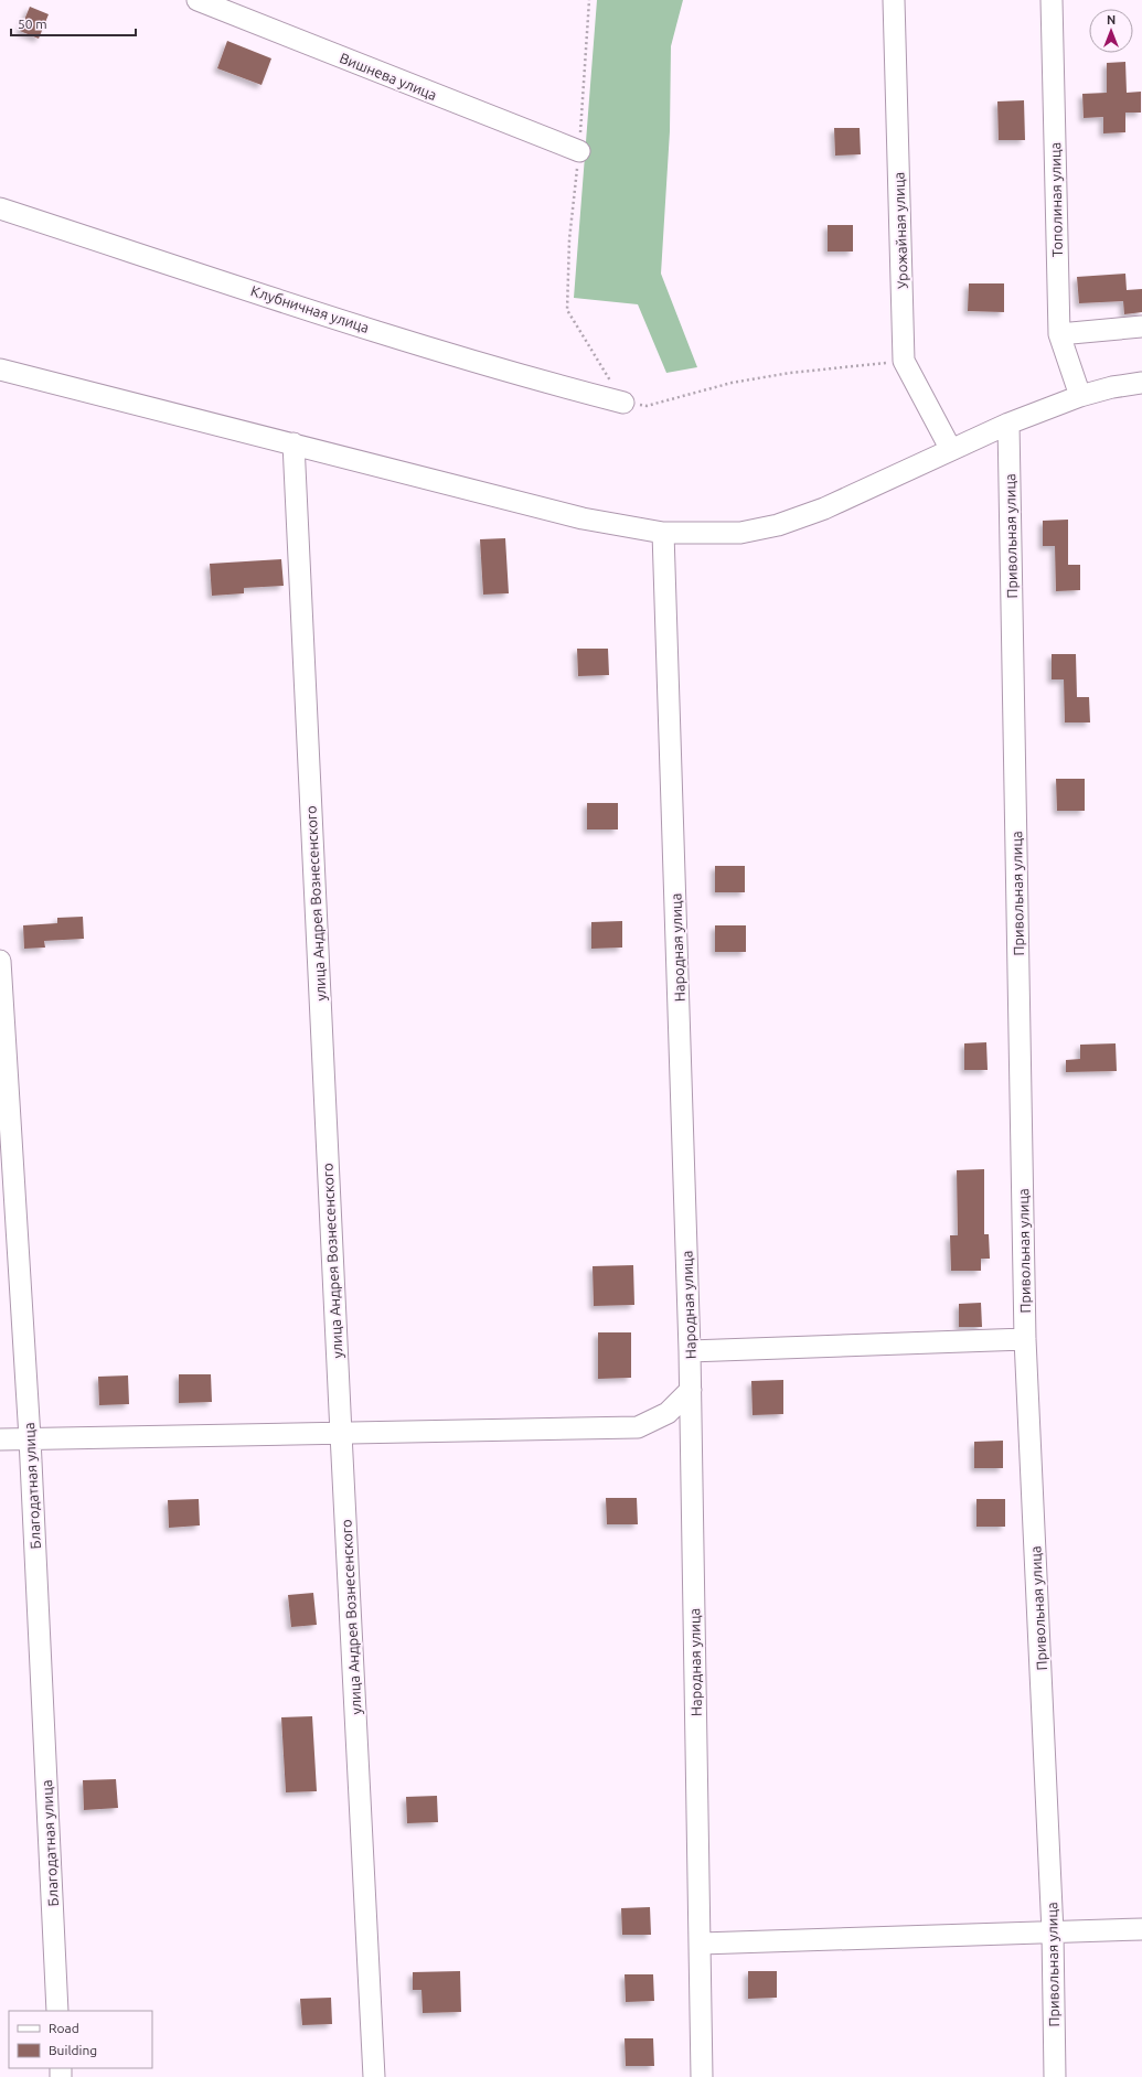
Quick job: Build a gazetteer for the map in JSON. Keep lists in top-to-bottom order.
{
  "streets": {
    "street": [
      "Вишнева улица",
      "Тополиная улица",
      "Урожайная улица",
      "Клубничная улица",
      "Привольная улица",
      "улица Андрея Вознесенского",
      "Народная улица",
      "Благодатная улица"
    ]
  },
  "legend": ["Road", "Building"],
  "scale_bar": "50 m",
  "north": "top"
}
